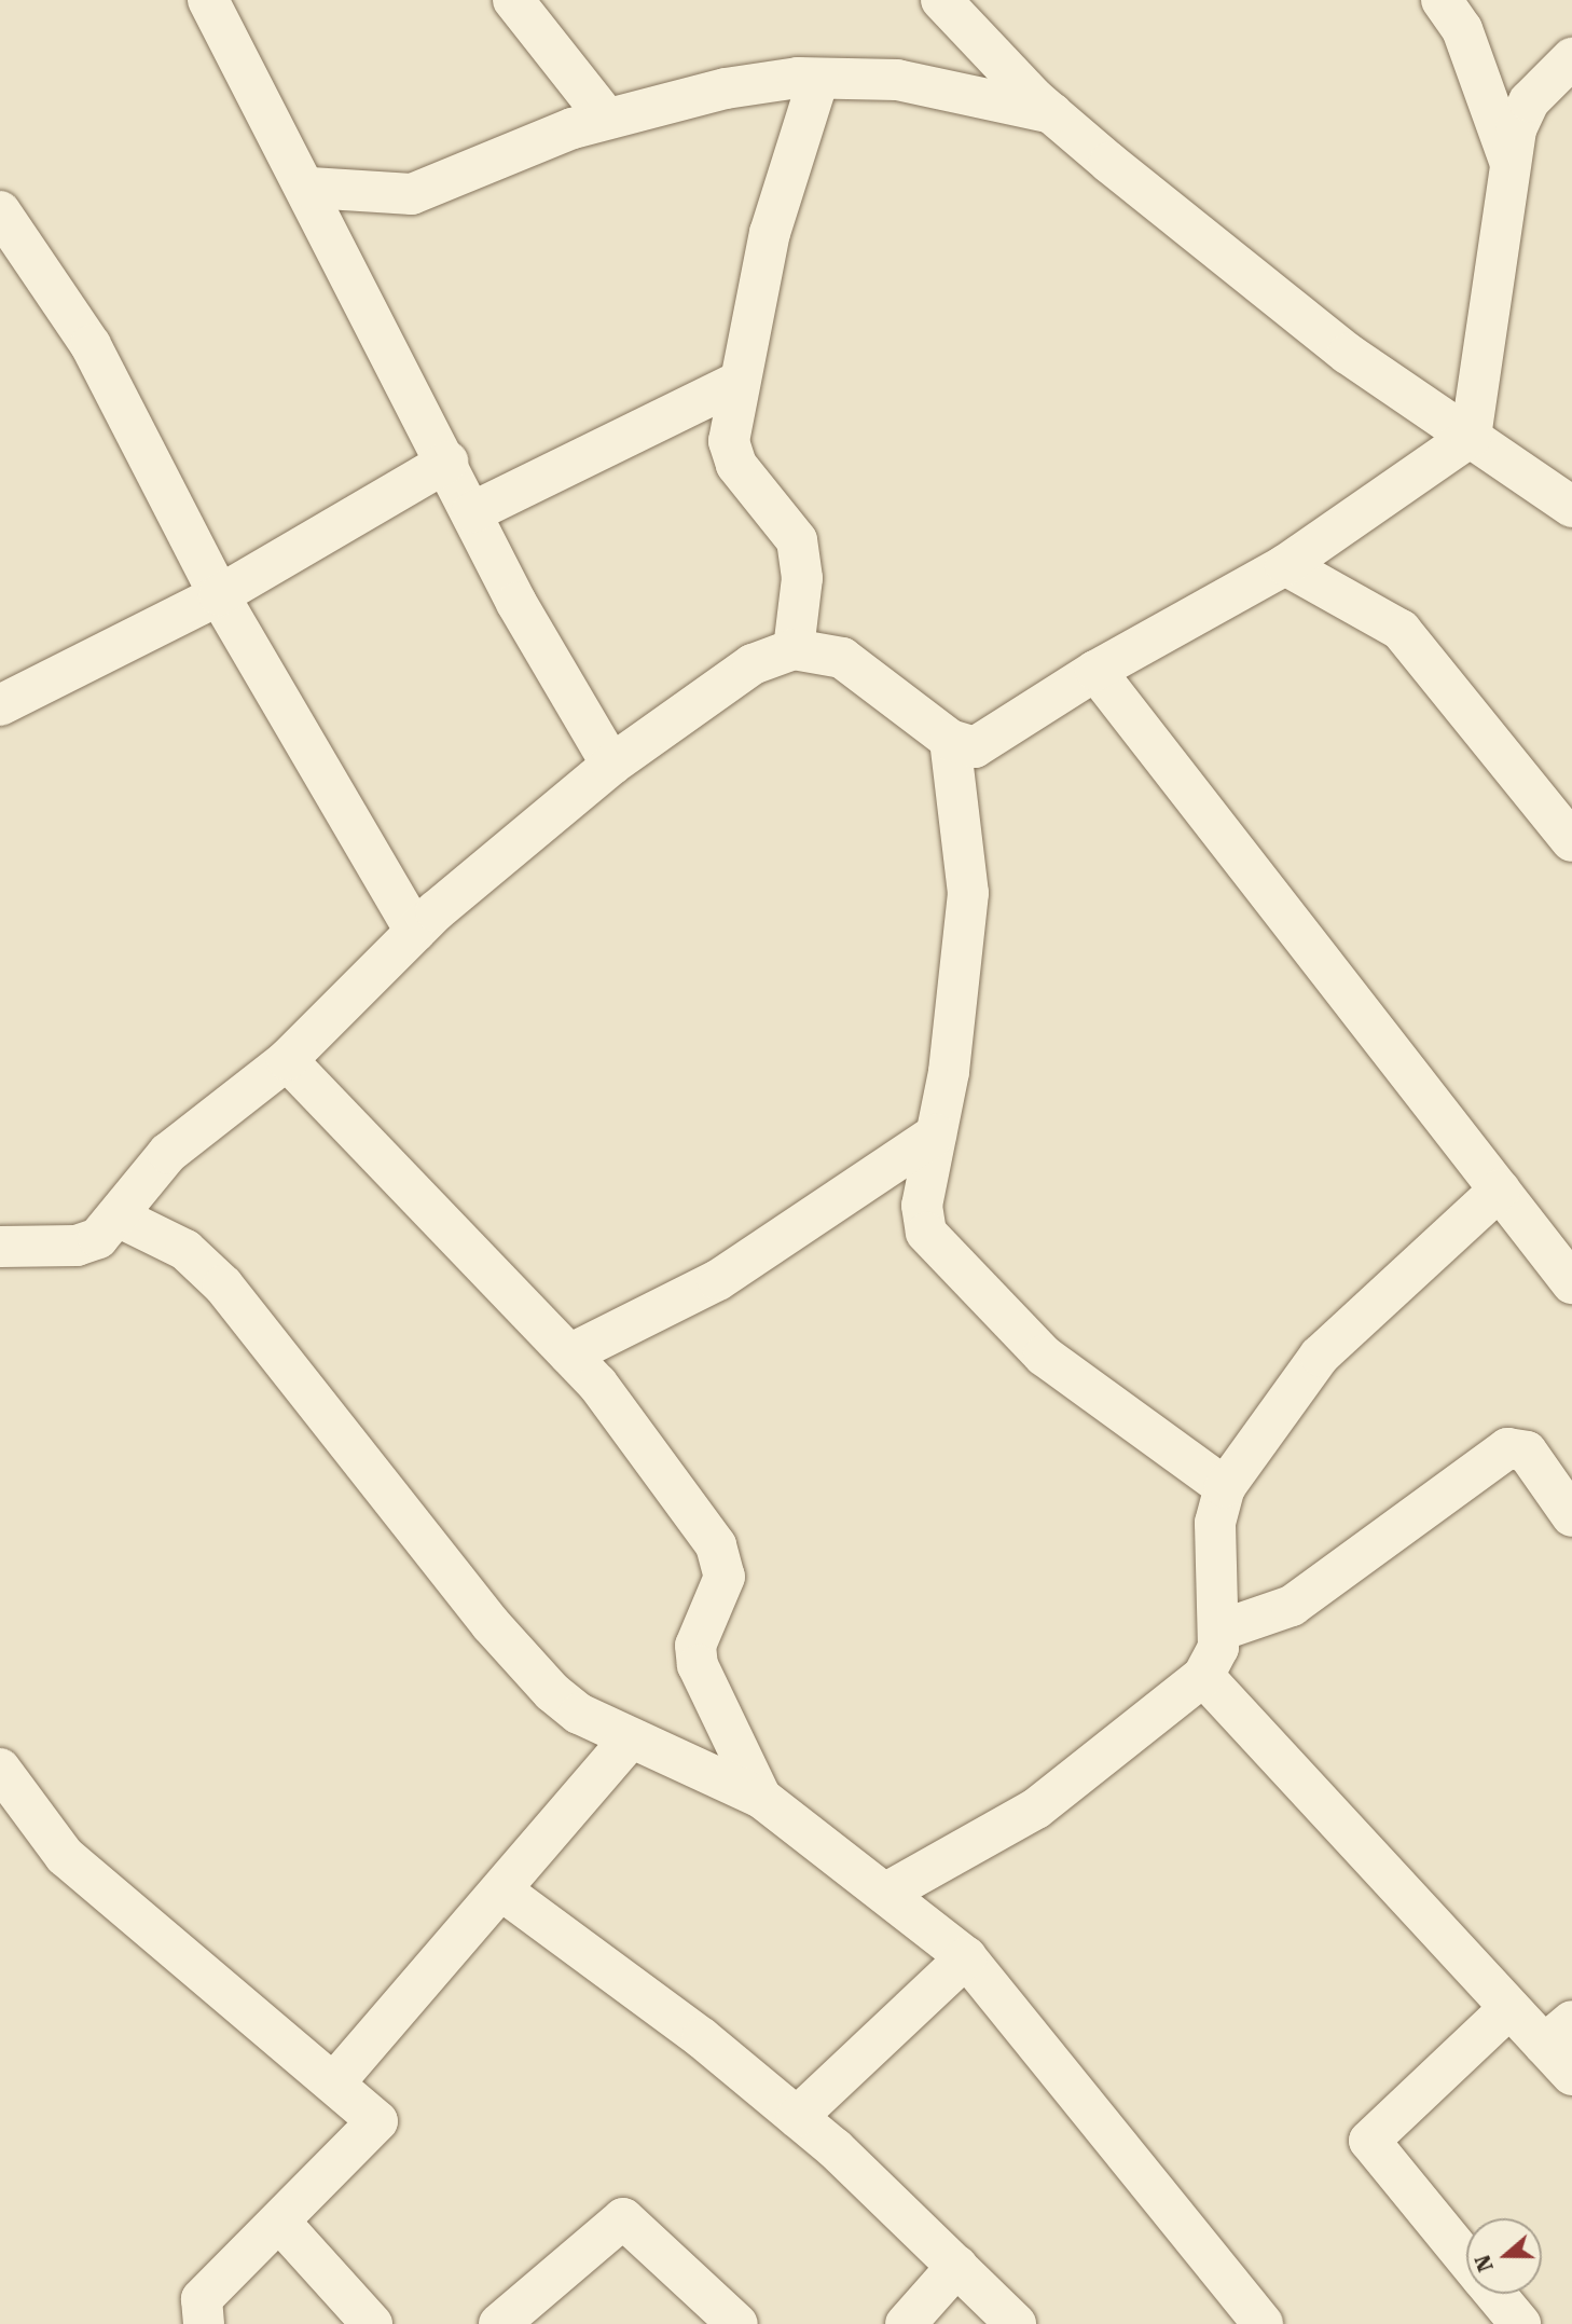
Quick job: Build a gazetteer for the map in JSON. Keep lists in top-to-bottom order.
{
  "north": "left"
}
